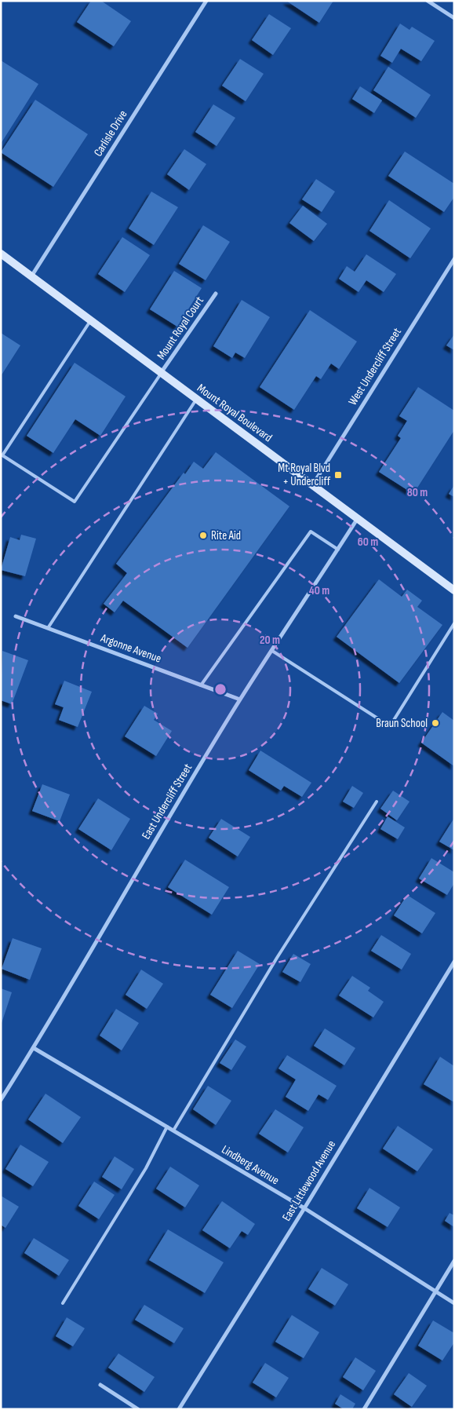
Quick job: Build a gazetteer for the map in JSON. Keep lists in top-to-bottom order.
{
  "streets": {
    "main road": ["Mount Royal Boulevard"],
    "street": [
      "Carlisle Drive",
      "Mount Royal Court",
      "West Undercliff Street",
      "Argonne Avenue",
      "East Undercliff Street",
      "Lindberg Avenue",
      "East Littlewood Avenue"
    ]
  },
  "crossings": [
    ["Carlisle Drive", "Mount Royal Boulevard"],
    ["Mount Royal Court", "Mount Royal Boulevard"],
    ["West Undercliff Street", "Mount Royal Boulevard"],
    ["Mount Royal Boulevard", "East Undercliff Street"],
    ["Argonne Avenue", "East Undercliff Street"],
    ["East Undercliff Street", "Lindberg Avenue"],
    ["Lindberg Avenue", "East Littlewood Avenue"]
  ],
  "places": {
    "transit": ["Mt Royal Blvd + Undercliff"],
    "other": ["Rite Aid", "Braun School"]
  },
  "rings": [
    "80 m",
    "60 m",
    "40 m",
    "20 m"
  ]
}
